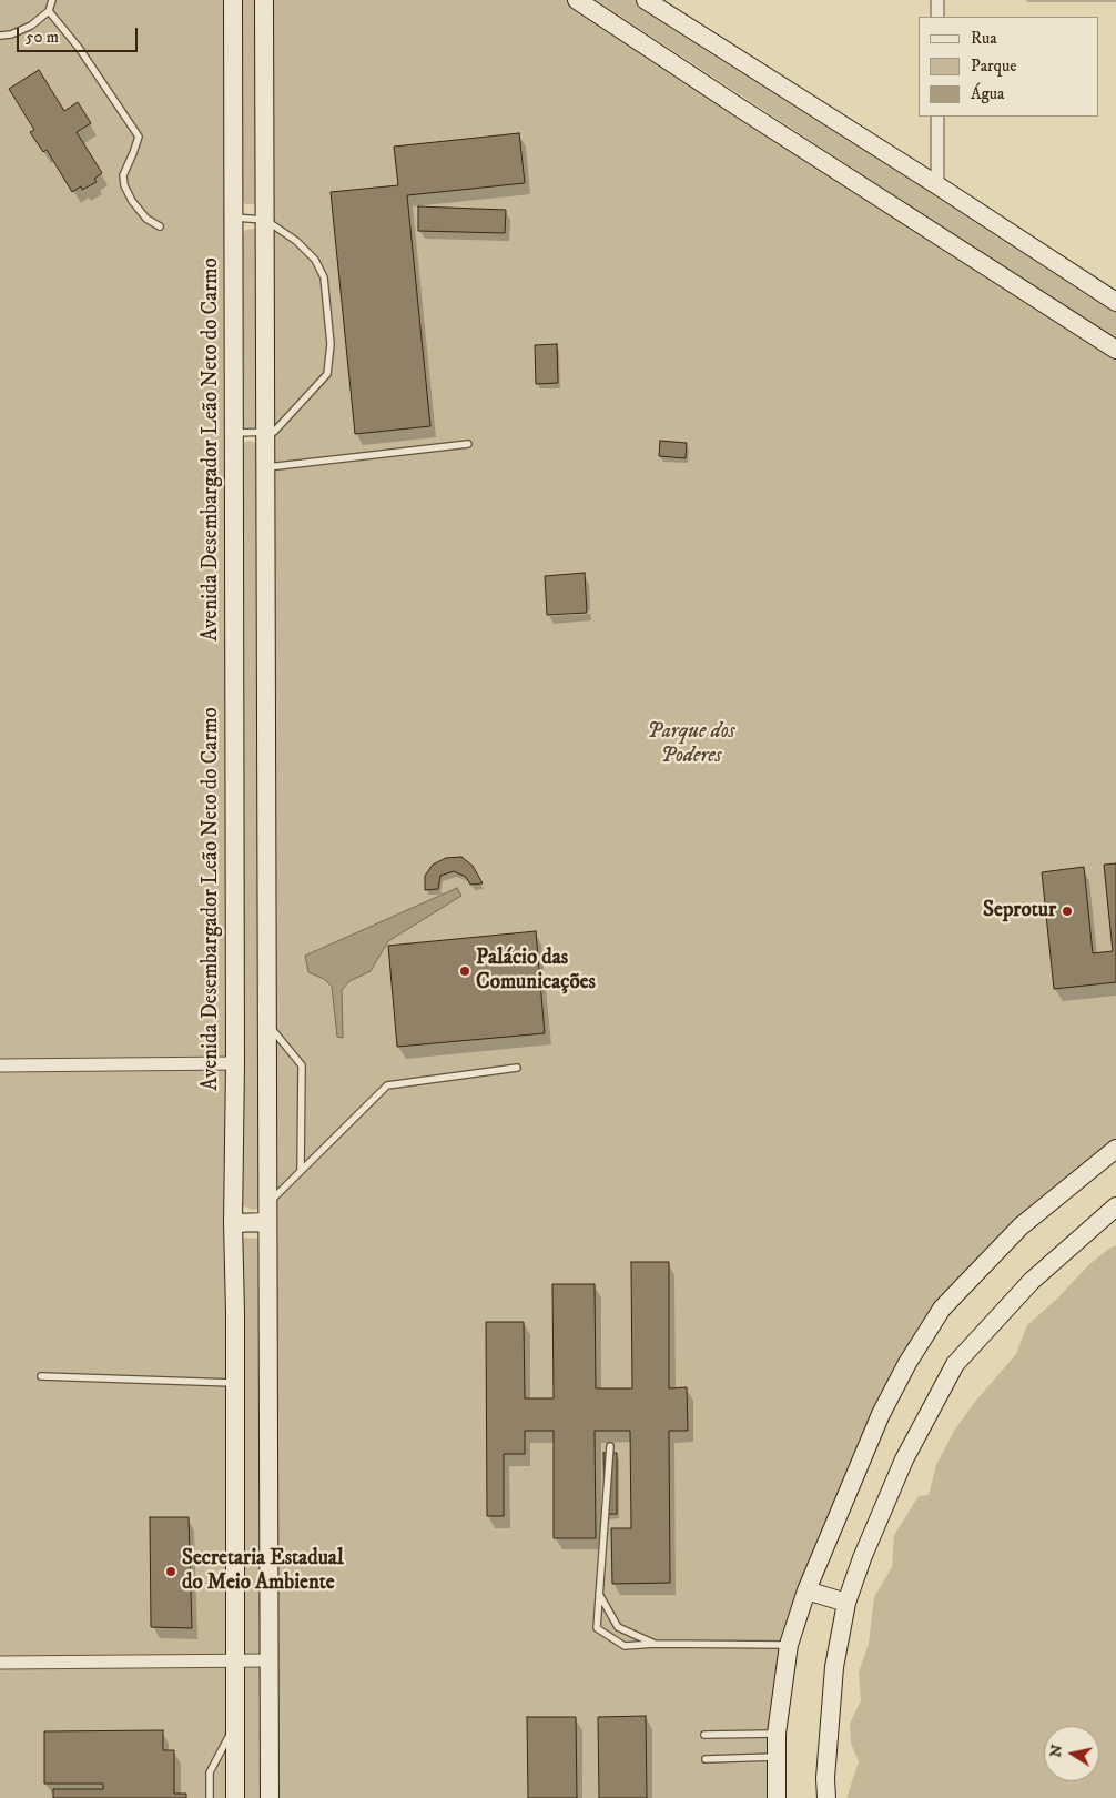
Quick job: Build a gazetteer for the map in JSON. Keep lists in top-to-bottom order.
{
  "streets": {
    "main road": ["Avenida Desembargador Leão Neto do Carmo"]
  },
  "parks": ["Parque dos Poderes"],
  "places": ["Seprotur", "Palácio das Comunicações", "Secretaria Estadual do Meio Ambiente"],
  "legend": ["Rua", "Parque", "Água"],
  "scale_bar": "50 m",
  "north": "left"
}
